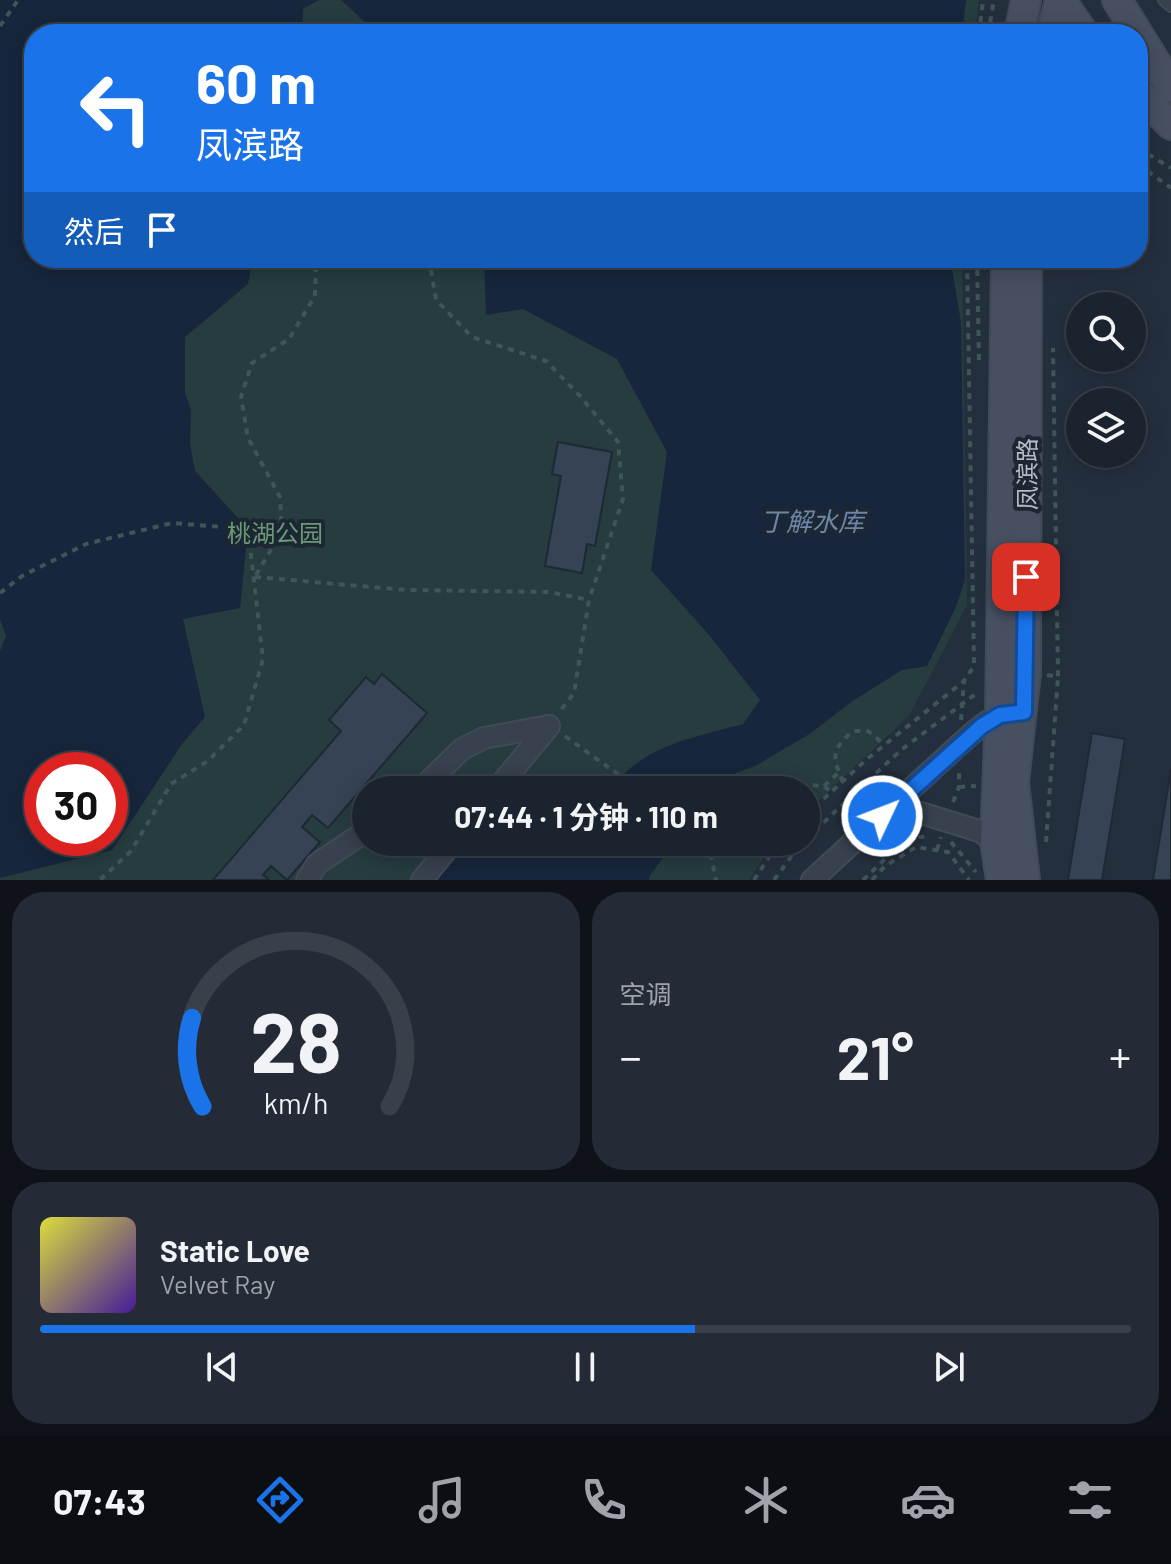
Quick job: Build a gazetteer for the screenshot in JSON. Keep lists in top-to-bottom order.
{
  "streets": {
    "street": ["凤滨路"]
  },
  "water": ["丁解水库"],
  "parks": ["桃湖公园"],
  "page": {
    "turn": ["60 m", "凤滨路"],
    "then": "然后",
    "limit": "30",
    "trip": "07:44 · 1 分钟 · 110 m",
    "tile": "空调",
    "heat": ["−", "21°", "+"],
    "song": ["Static Love", "Velvet Ray"],
    "tabs": "07:43",
    "gauge": ["28", "km/h"]
  }
}
